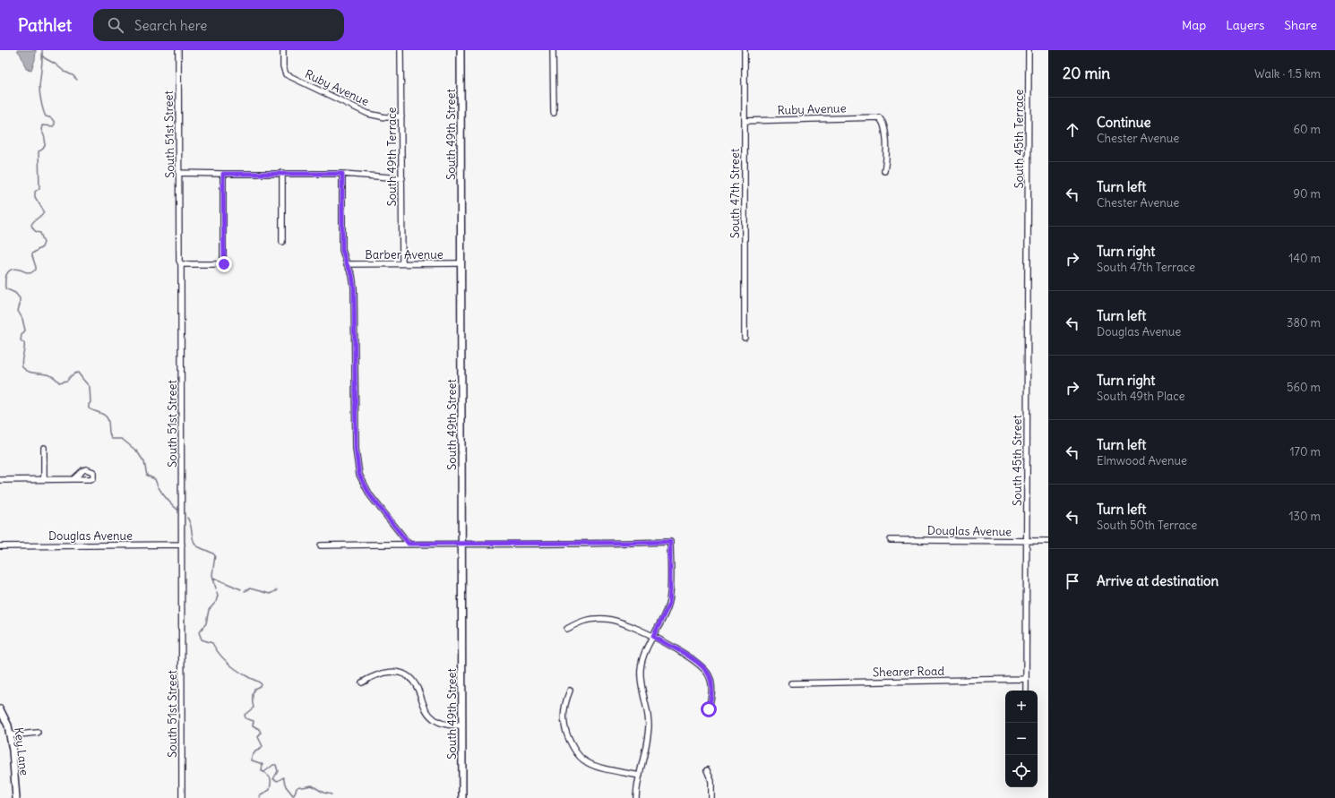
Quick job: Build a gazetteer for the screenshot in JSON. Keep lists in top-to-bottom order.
{
  "streets": {
    "street": [
      "Ruby Avenue",
      "South 51st Street",
      "South 49th Street",
      "South 45th Terrace",
      "South 49th Terrace",
      "South 47th Street",
      "Barber Avenue",
      "South 45th Street",
      "Douglas Avenue",
      "Shearer Road",
      "Key Lane"
    ]
  },
  "crossings": [
    ["Ruby Avenue", "South 49th Terrace"],
    ["Ruby Avenue", "South 47th Street"],
    ["South 51st Street", "Douglas Avenue"],
    ["South 49th Street", "Barber Avenue"],
    ["South 45th Terrace", "South 45th Street"],
    ["South 49th Terrace", "Barber Avenue"],
    ["South 45th Street", "Douglas Avenue"],
    ["South 45th Street", "Shearer Road"]
  ],
  "page": {
    "header": "Pathlet",
    "search": "Search here",
    "nav": ["Map", "Layers", "Share"],
    "heading": ["20 min", "Walk · 1.5 km"],
    "list": [
      ["Continue", "Chester Avenue", "60 m"],
      ["Turn left", "Chester Avenue", "90 m"],
      ["Turn right", "South 47th Terrace", "140 m"],
      ["Turn left", "Douglas Avenue", "380 m"],
      ["Turn right", "South 49th Place", "560 m"],
      ["Turn left", "Elmwood Avenue", "170 m"],
      ["Turn left", "South 50th Terrace", "130 m"],
      "Arrive at destination"
    ],
    "map_buttons": ["+", "−"]
  }
}
